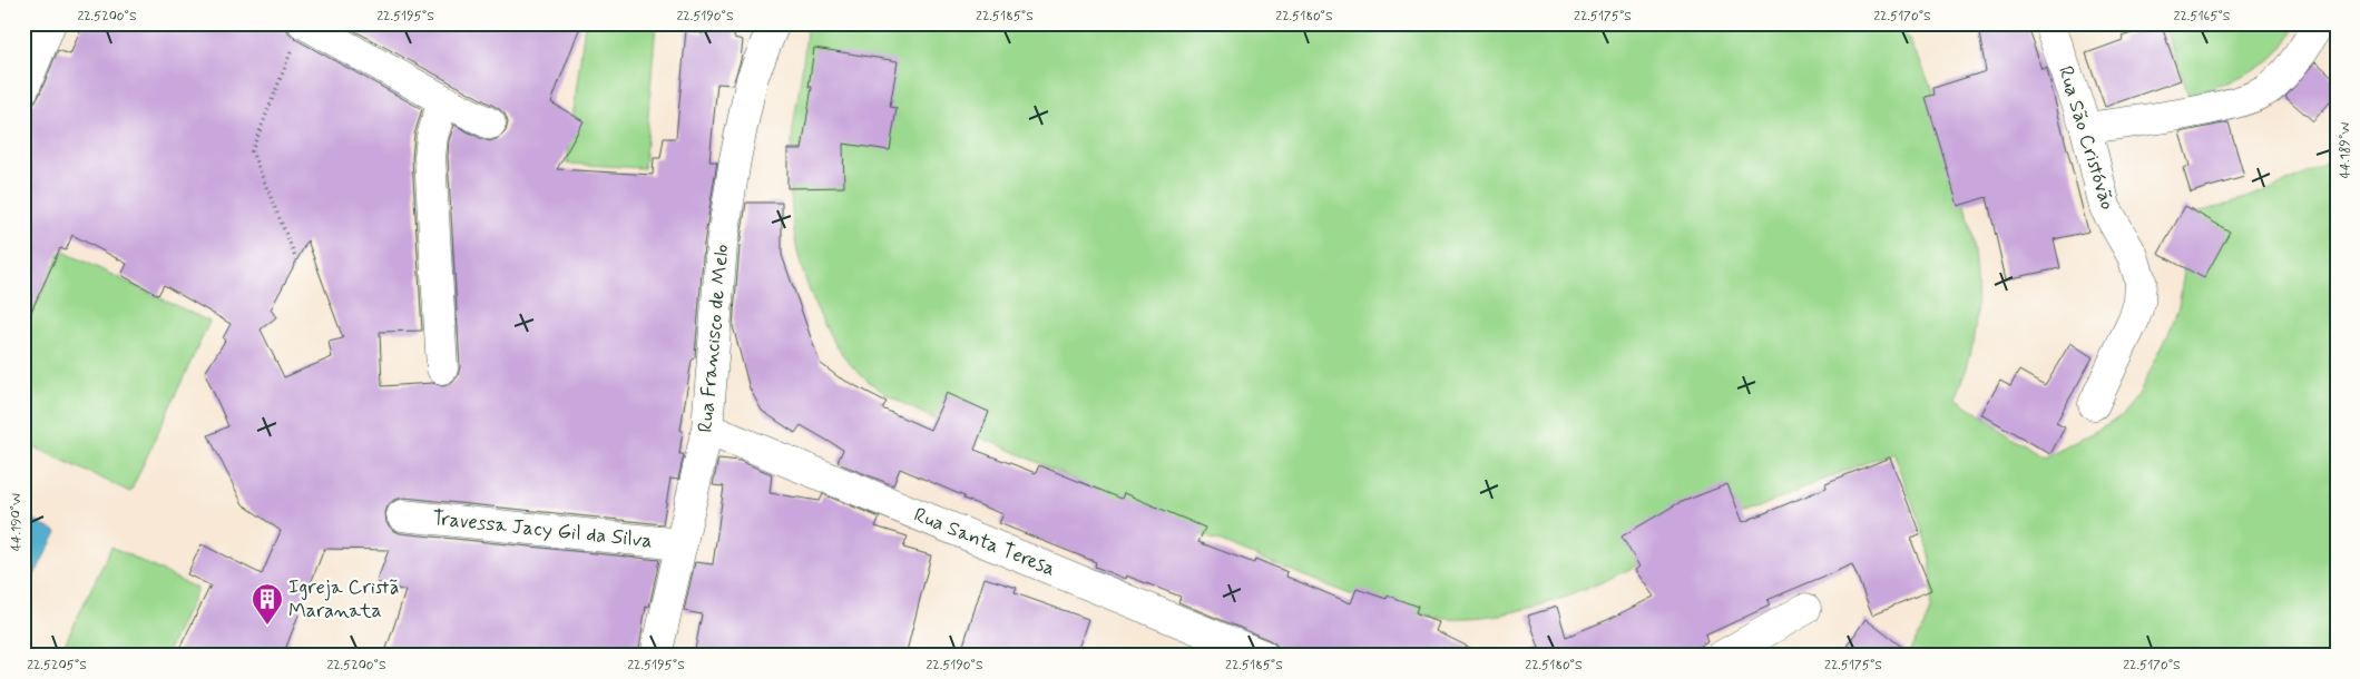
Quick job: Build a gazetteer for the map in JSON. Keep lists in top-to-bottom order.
{
  "streets": {
    "street": [
      "Rua São Cristóvão",
      "Rua Francisco de Melo",
      "Travessa Jacy Gil da Silva",
      "Rua Santa Teresa"
    ]
  },
  "crossings": [
    ["Rua Francisco de Melo", "Travessa Jacy Gil da Silva"],
    ["Rua Francisco de Melo", "Rua Santa Teresa"]
  ],
  "places": {
    "building": ["Igreja Cristã Maranata"]
  },
  "coordinates": [
    "22.5200°S",
    "22.5195°S",
    "22.5190°S",
    "22.5185°S",
    "22.5180°S",
    "22.5175°S",
    "22.5170°S",
    "22.5165°S",
    "44.189°W",
    "44.190°W",
    "22.5205°S"
  ]
}
